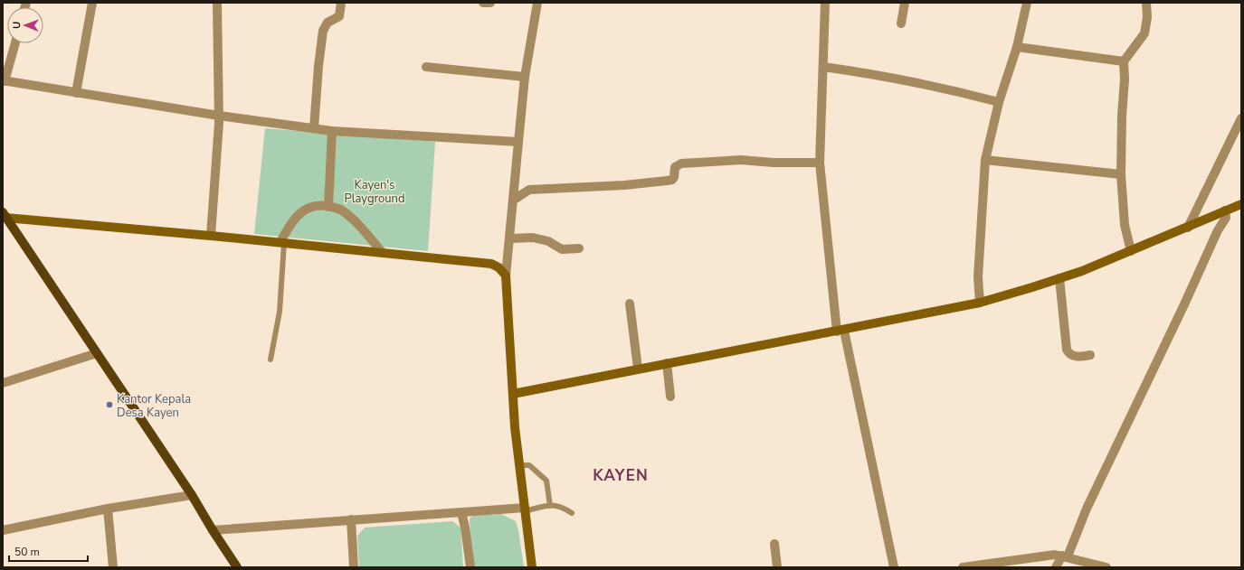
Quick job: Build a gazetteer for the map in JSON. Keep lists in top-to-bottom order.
{
  "districts": ["KAYEN"],
  "parks": ["Kayen's Playground"],
  "places": ["Kantor Kepala Desa Kayen"],
  "scale_bar": "50 m",
  "north": "left"
}
